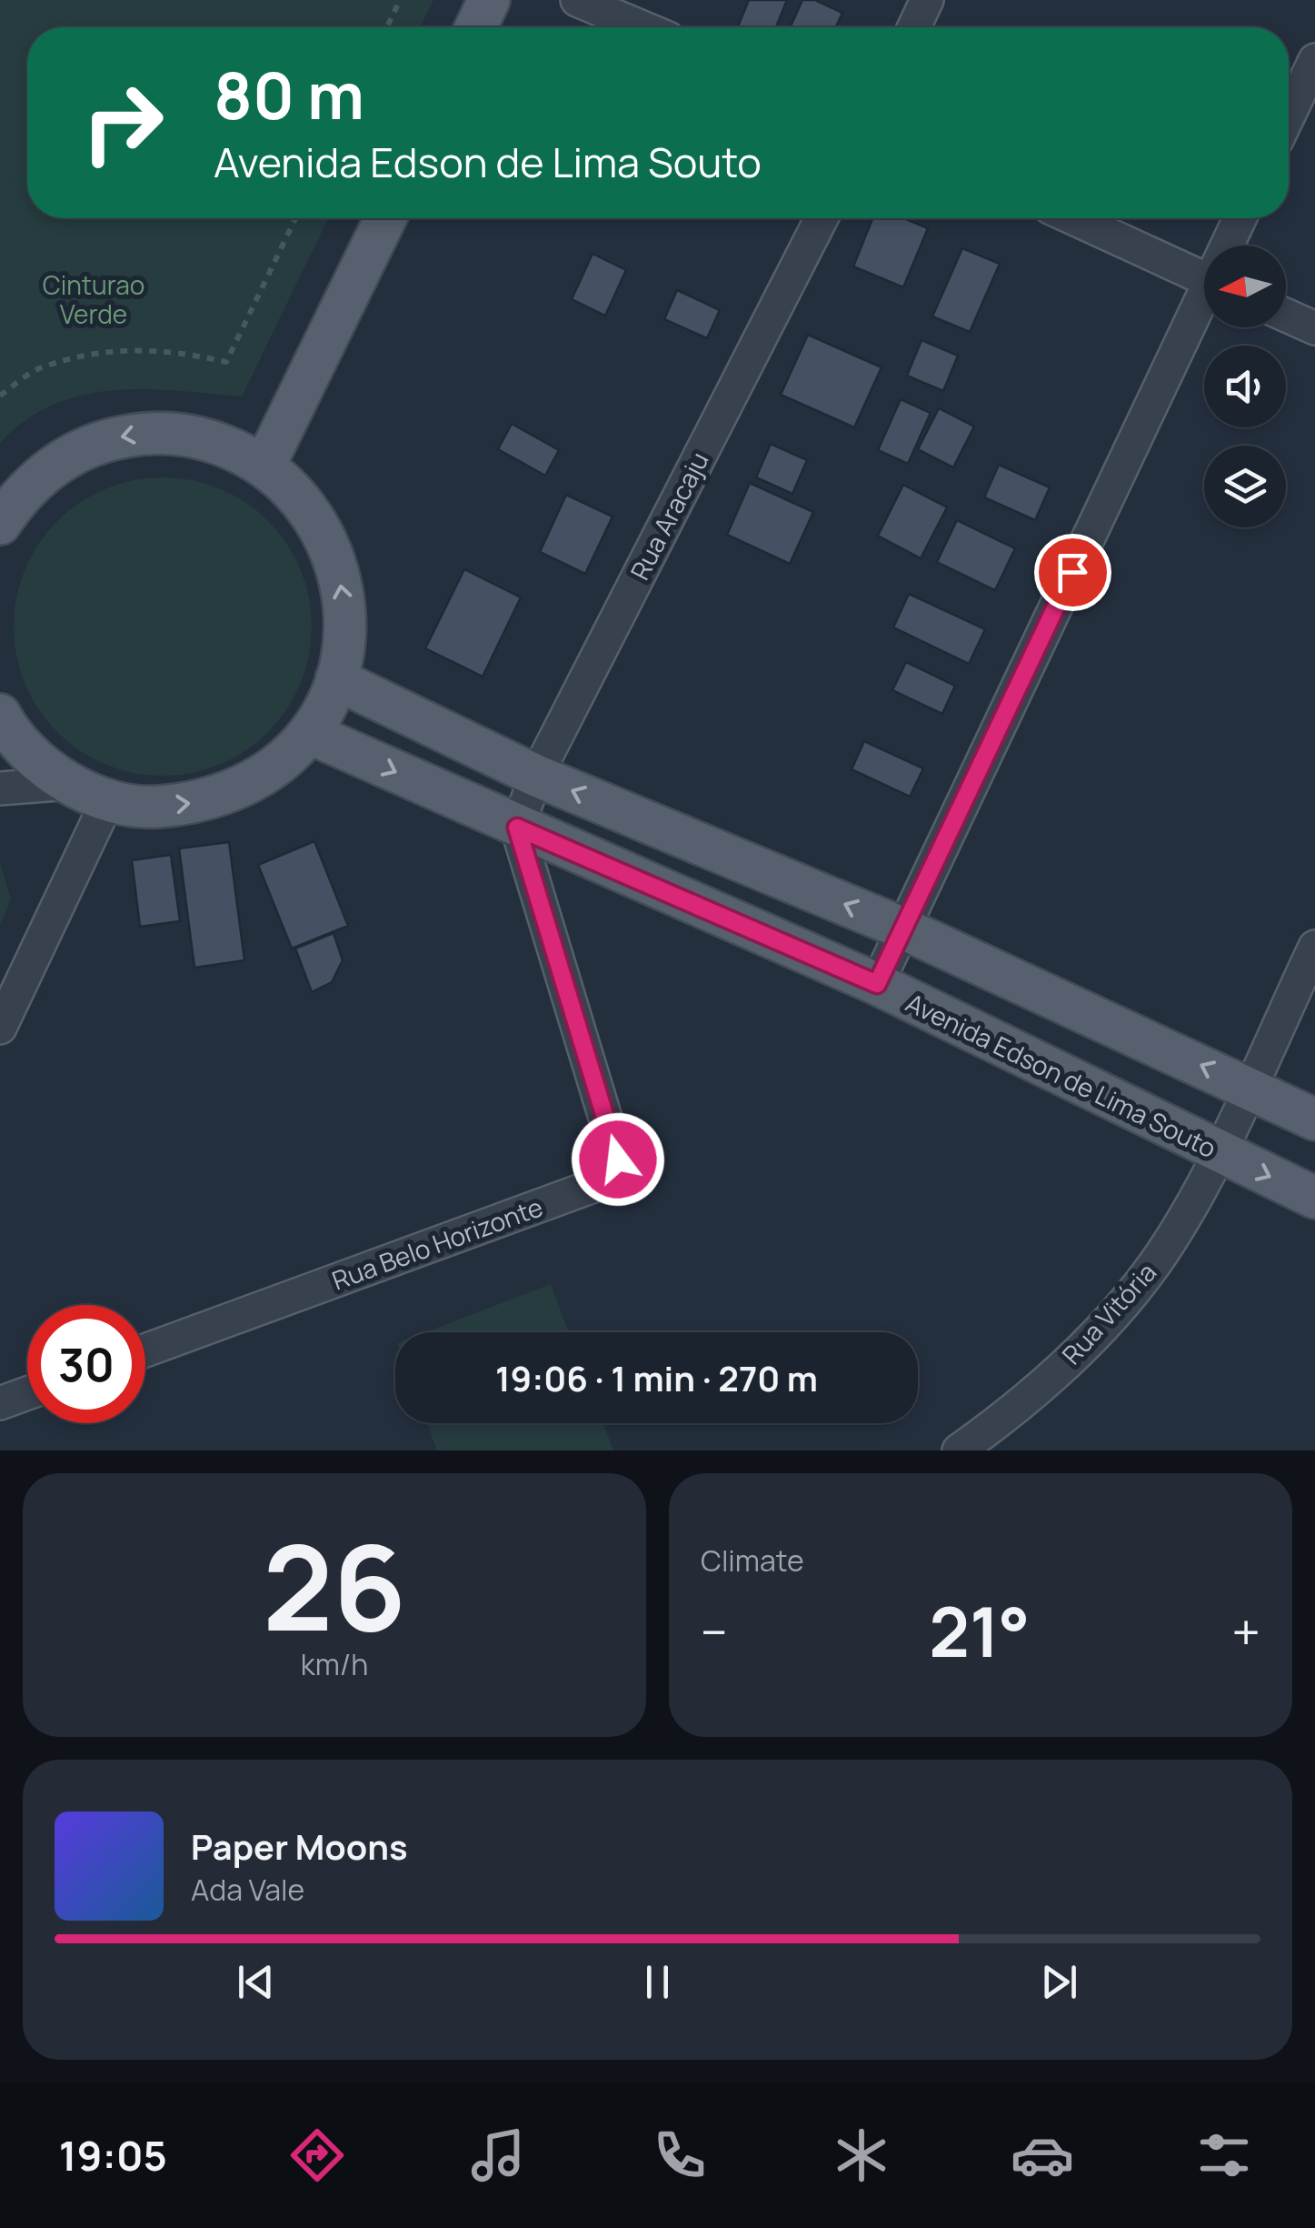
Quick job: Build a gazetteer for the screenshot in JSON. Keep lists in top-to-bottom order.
{
  "streets": {
    "main road": ["Avenida Edson de Lima Souto"],
    "street": ["Rua Aracaju", "Rua Belo Horizonte", "Rua Vitória"]
  },
  "crossings": [
    ["Rua Aracaju", "Avenida Edson de Lima Souto"],
    ["Rua Aracaju", "Rua Belo Horizonte"],
    ["Avenida Edson de Lima Souto", "Rua Belo Horizonte"],
    ["Avenida Edson de Lima Souto", "Rua Vitória"]
  ],
  "parks": ["Cinturao Verde"],
  "north": "left",
  "page": {
    "turn": ["80 m", "Avenida Edson de Lima Souto"],
    "limit": "30",
    "trip": "19:06 · 1 min · 270 m",
    "tile": [
      ["26", "km/h"],
      "Climate"
    ],
    "heat": ["−", "21°", "+"],
    "song": ["Paper Moons", "Ada Vale"],
    "tabs": "19:05"
  }
}
